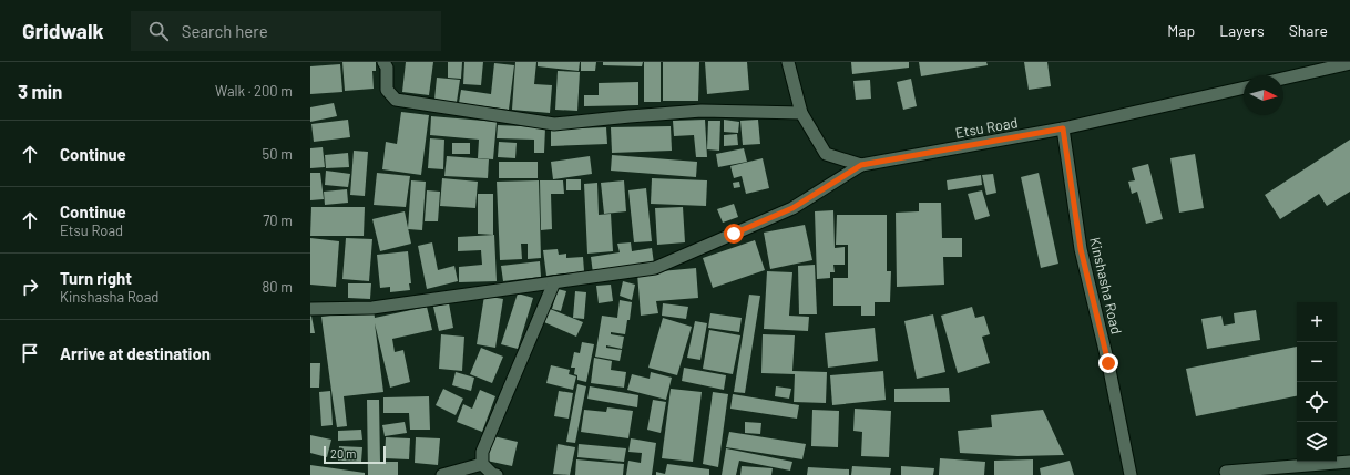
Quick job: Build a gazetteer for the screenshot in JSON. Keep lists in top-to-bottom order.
{
  "streets": {
    "street": ["Etsu Road", "Kinshasha Road"]
  },
  "crossings": [
    ["Etsu Road", "Kinshasha Road"]
  ],
  "scale_bar": "20 m",
  "north": "right",
  "page": {
    "header": "Gridwalk",
    "search": "Search here",
    "nav": ["Map", "Layers", "Share"],
    "heading": ["3 min", "Walk · 200 m"],
    "list": [
      ["Continue", "50 m"],
      ["Continue", "Etsu Road", "70 m"],
      ["Turn right", "Kinshasha Road", "80 m"],
      "Arrive at destination"
    ],
    "map_buttons": ["+", "−"],
    "scale": "20 m"
  }
}
